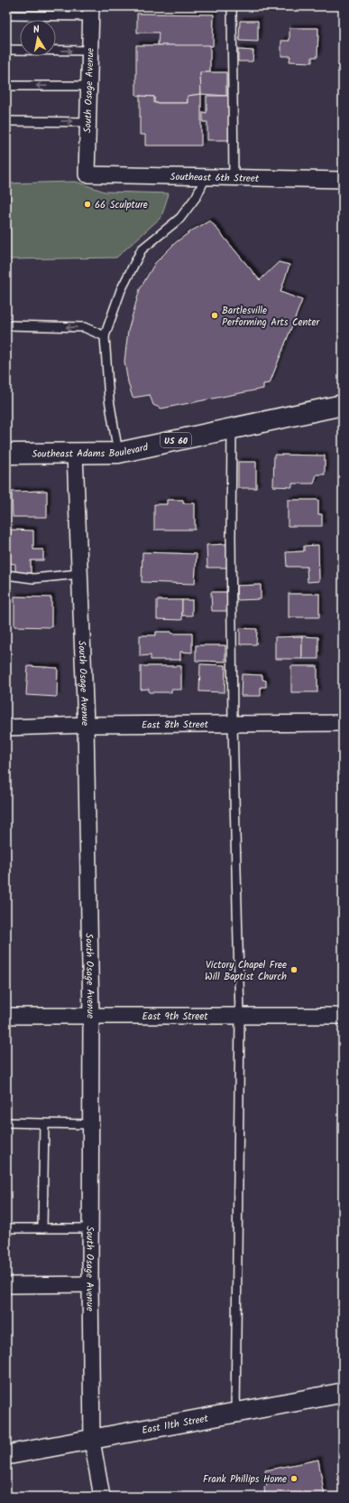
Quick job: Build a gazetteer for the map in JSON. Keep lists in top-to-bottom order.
{
  "streets": {
    "main road": ["US 60", "Southeast Adams Boulevard"],
    "street": [
      "South Osage Avenue",
      "Southeast 6th Street",
      "East 8th Street",
      "East 9th Street",
      "East 11th Street"
    ]
  },
  "crossings": [
    ["South Osage Avenue", "Southeast 6th Street"],
    ["South Osage Avenue", "Southeast Adams Boulevard"],
    ["South Osage Avenue", "East 8th Street"],
    ["South Osage Avenue", "East 9th Street"],
    ["South Osage Avenue", "East 11th Street"]
  ],
  "places": [
    "66 Sculpture",
    "Bartlesville Performing Arts Center",
    "Victory Chapel Free Will Baptist Church",
    "Frank Phillips Home"
  ],
  "north": "top"
}
